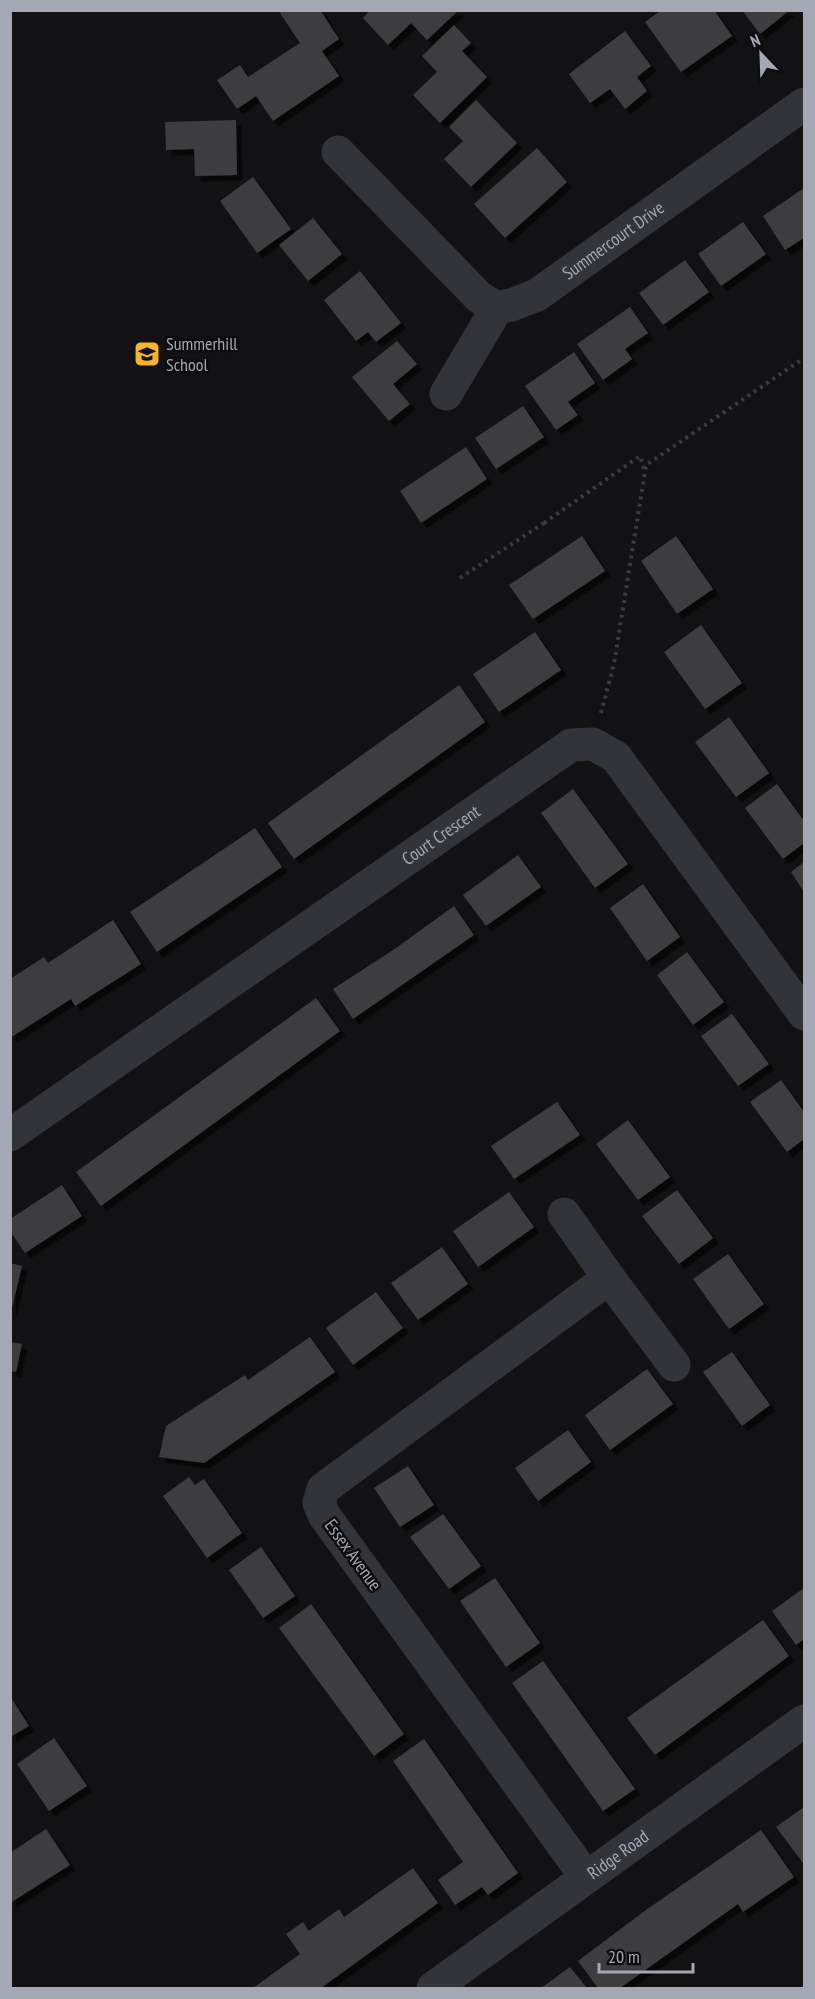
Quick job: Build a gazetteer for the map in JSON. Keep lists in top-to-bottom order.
{
  "streets": {
    "street": [
      "Summercourt Drive",
      "Court Crescent",
      "Essex Avenue",
      "Ridge Road"
    ]
  },
  "crossings": [
    ["Essex Avenue", "Ridge Road"]
  ],
  "places": {
    "school or university": ["Summerhill School"]
  },
  "scale_bar": "20 m",
  "north": "top left"
}
